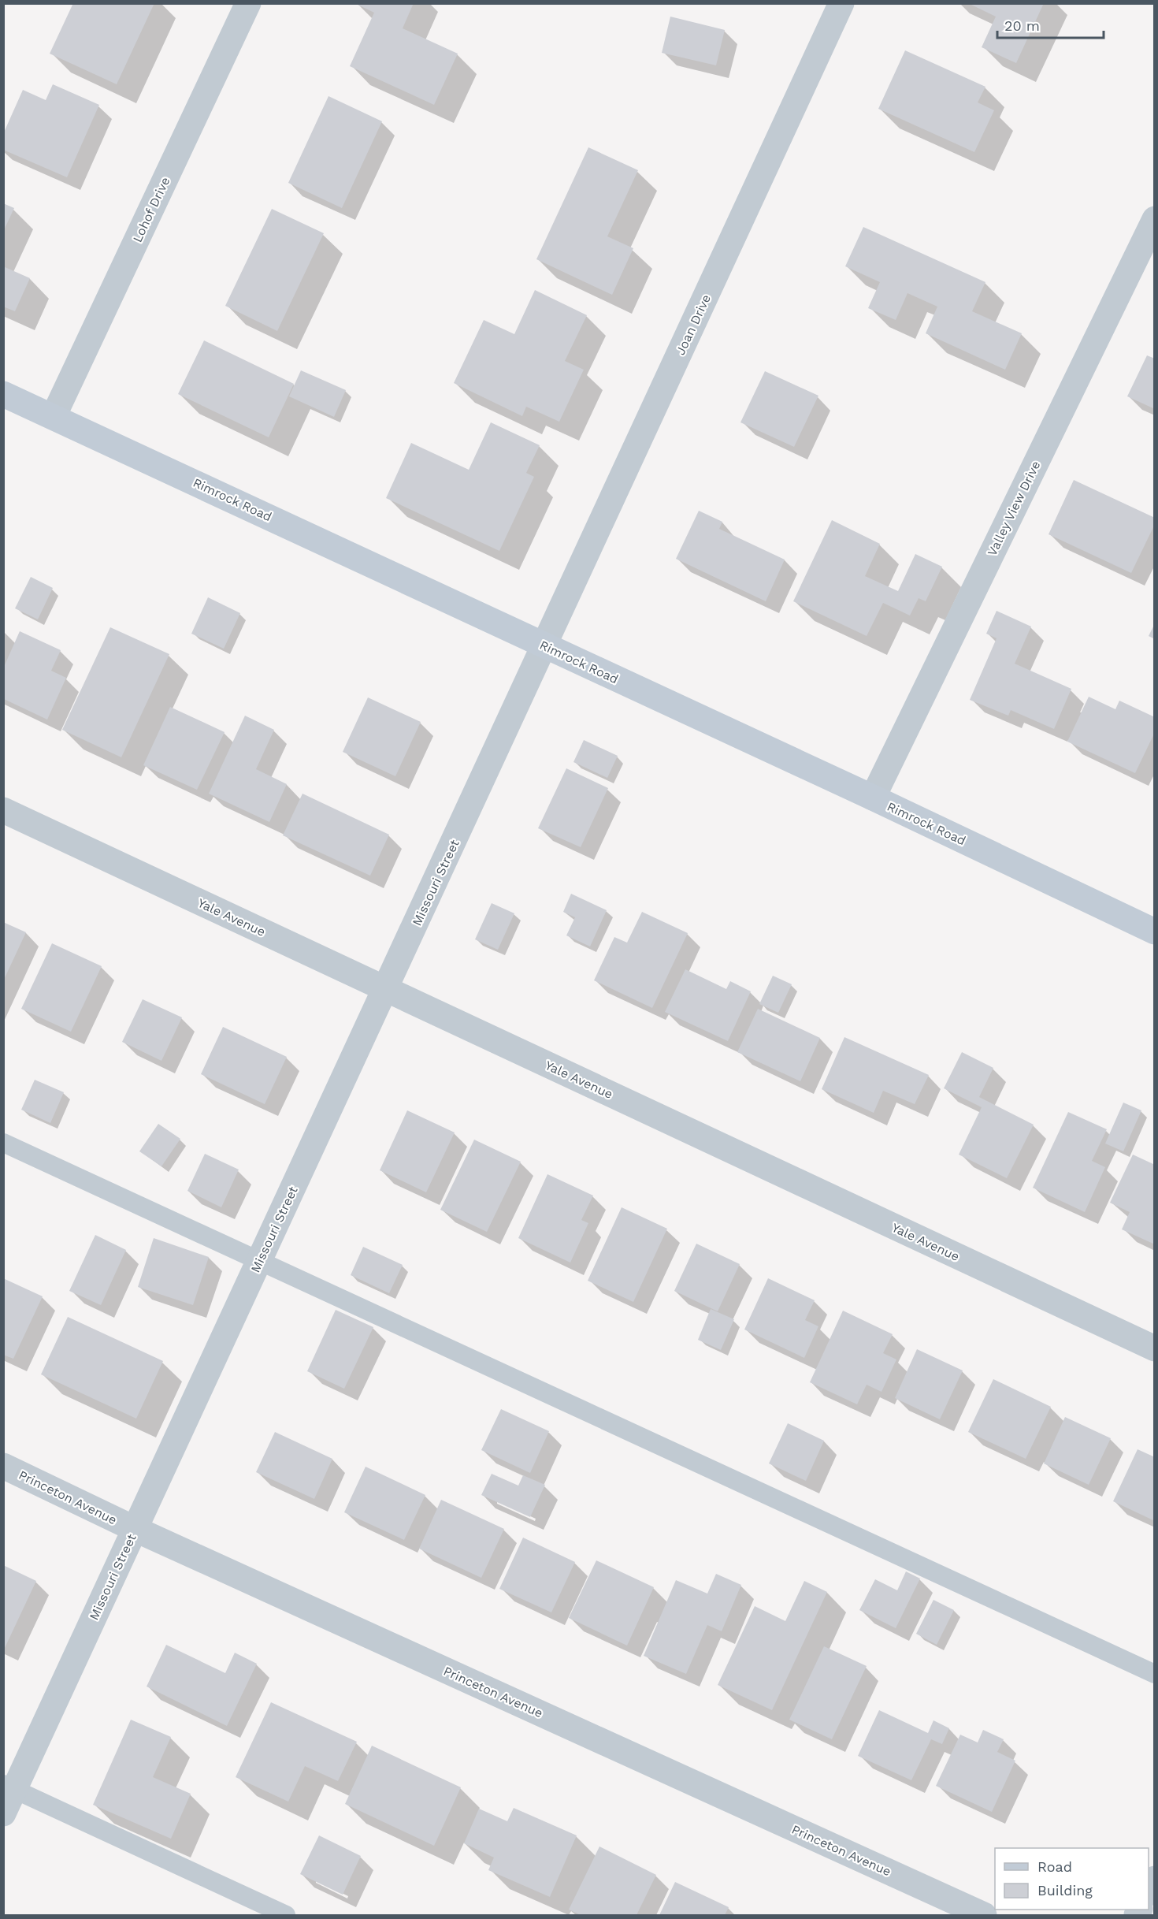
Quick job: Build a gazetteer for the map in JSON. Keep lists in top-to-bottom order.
{
  "streets": {
    "main road": ["Rimrock Road"],
    "street": [
      "Lohof Drive",
      "Joan Drive",
      "Valley View Drive",
      "Missouri Street",
      "Yale Avenue",
      "Princeton Avenue"
    ]
  },
  "crossings": [
    ["Lohof Drive", "Rimrock Road"],
    ["Joan Drive", "Rimrock Road"],
    ["Joan Drive", "Missouri Street"],
    ["Rimrock Road", "Valley View Drive"],
    ["Rimrock Road", "Missouri Street"],
    ["Missouri Street", "Yale Avenue"],
    ["Missouri Street", "Princeton Avenue"]
  ],
  "legend": ["Road", "Building"],
  "scale_bar": "20 m"
}
